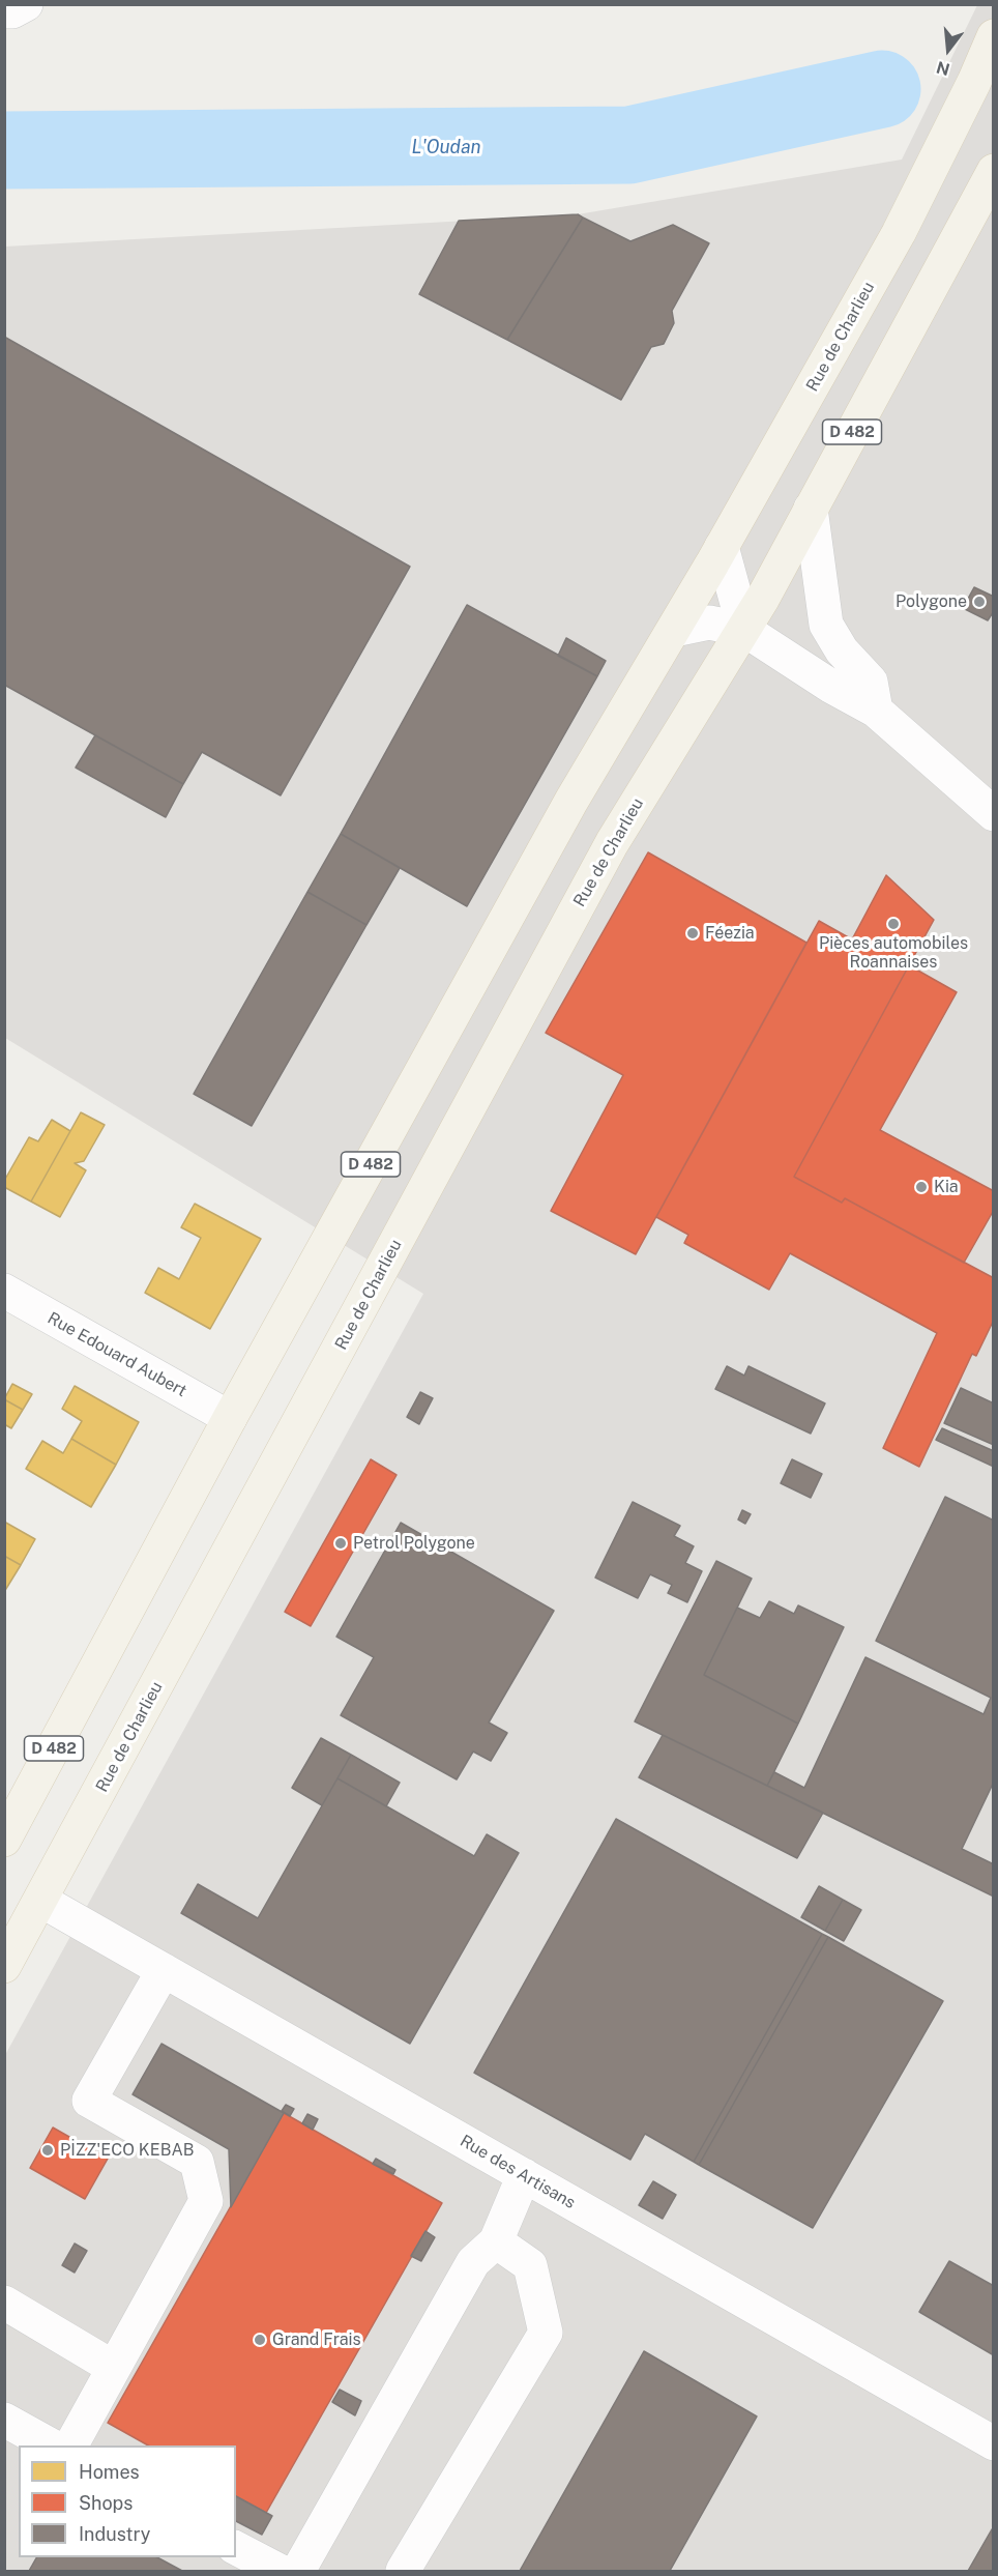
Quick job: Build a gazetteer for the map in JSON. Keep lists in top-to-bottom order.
{
  "streets": {
    "main road": ["Rue de Charlieu", "D 482"],
    "street": ["Rue Edouard Aubert", "Rue des Artisans"]
  },
  "crossings": [
    ["Rue de Charlieu", "Rue Edouard Aubert"],
    ["Rue de Charlieu", "Rue des Artisans"]
  ],
  "water": ["L'Oudan"],
  "places": [
    "Polygone",
    "Pièces automobiles Roannaises",
    "Féezia",
    "Kia",
    "Petrol Polygone",
    "PİZZ'ECO KEBAB",
    "Grand Frais"
  ],
  "legend": ["Homes", "Shops", "Industry"],
  "north": "bottom"
}
